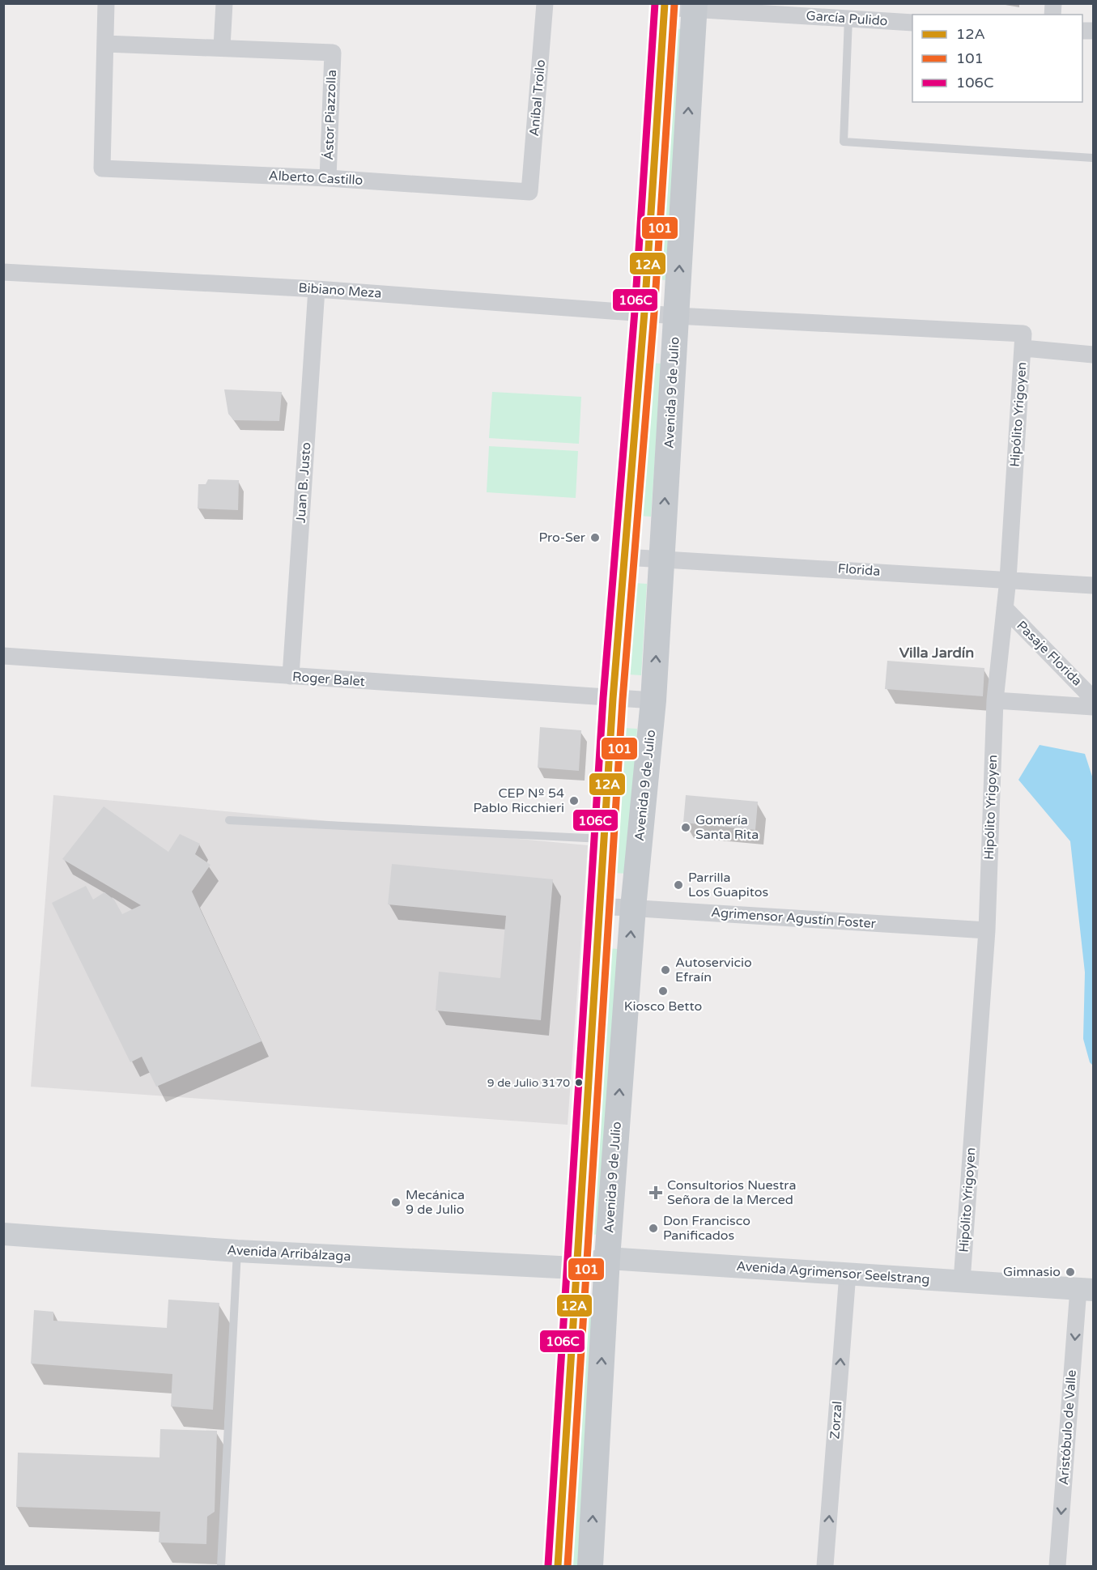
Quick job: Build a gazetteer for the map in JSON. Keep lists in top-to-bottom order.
{
  "streets": {
    "main road": ["Avenida 9 de Julio", "Avenida Arribálzaga", "Avenida Agrimensor Seelstrang"],
    "street": [
      "García Pulido",
      "Aníbal Troilo",
      "Ástor Piazzolla",
      "Alberto Castillo",
      "Bibiano Meza",
      "Hipólito Yrigoyen",
      "Juan B. Justo",
      "Florida",
      "Pasaje Florida",
      "Roger Balet",
      "Agrimensor Agustín Foster",
      "Zorzal",
      "Aristóbulo de Valle"
    ]
  },
  "crossings": [
    ["García Pulido", "Avenida 9 de Julio"],
    ["Aníbal Troilo", "Alberto Castillo"],
    ["Ástor Piazzolla", "Alberto Castillo"],
    ["Bibiano Meza", "Avenida 9 de Julio"],
    ["Bibiano Meza", "Hipólito Yrigoyen"],
    ["Bibiano Meza", "Juan B. Justo"],
    ["Avenida 9 de Julio", "Florida"],
    ["Avenida 9 de Julio", "Roger Balet"],
    ["Avenida 9 de Julio", "Agrimensor Agustín Foster"],
    ["Avenida 9 de Julio", "Avenida Agrimensor Seelstrang"],
    ["Hipólito Yrigoyen", "Florida"],
    ["Hipólito Yrigoyen", "Pasaje Florida"],
    ["Hipólito Yrigoyen", "Agrimensor Agustín Foster"],
    ["Hipólito Yrigoyen", "Avenida Agrimensor Seelstrang"],
    ["Juan B. Justo", "Roger Balet"],
    ["Avenida Arribálzaga", "Avenida Agrimensor Seelstrang"],
    ["Avenida Agrimensor Seelstrang", "Zorzal"],
    ["Avenida Agrimensor Seelstrang", "Aristóbulo de Valle"]
  ],
  "one_way": ["Zorzal", "Aristóbulo de Valle"],
  "districts": ["Villa Jardín"],
  "places": {
    "other": [
      "Pro-Ser",
      "CEP Nº 54 Pablo Ricchieri",
      "Gomería Santa Rita",
      "Parrilla Los Guapitos",
      "Autoservicio Efraín",
      "Kiosco Betto",
      "9 de Julio 3170",
      "Mecánica 9 de Julio",
      "Don Francisco Panificados",
      "Gimnasio"
    ],
    "health": ["Consultorios Nuestra Señora de la Merced"]
  },
  "lines": ["transit line 12A", "transit line 106C", "transit line 101"],
  "legend": ["12A", "101", "106C"]
}
